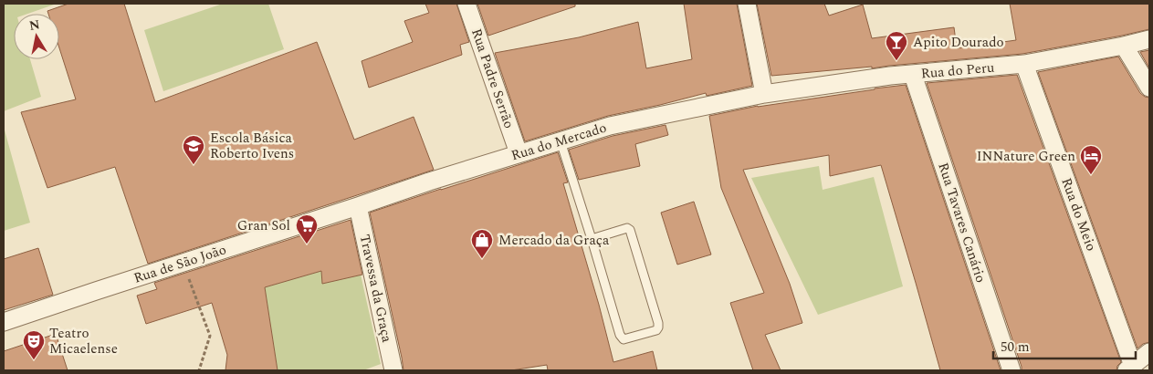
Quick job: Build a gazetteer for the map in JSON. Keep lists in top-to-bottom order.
{
  "streets": {
    "street": [
      "Rua do Peru",
      "Rua Padre Serrão",
      "Rua do Mercado",
      "Rua do Meio",
      "Rua Tavares Canário",
      "Rua de São João",
      "Travessa da Graça"
    ]
  },
  "crossings": [
    ["Rua do Peru", "Rua do Mercado"],
    ["Rua do Peru", "Rua do Meio"],
    ["Rua do Peru", "Rua Tavares Canário"],
    ["Rua Padre Serrão", "Rua do Mercado"],
    ["Rua do Mercado", "Rua de São João"],
    ["Rua do Mercado", "Travessa da Graça"],
    ["Rua de São João", "Travessa da Graça"]
  ],
  "places": {
    "bar": ["Apito Dourado"],
    "school or university": ["Escola Básica Roberto Ivens"],
    "hotel": ["INNature Green"],
    "supermarket": ["Gran Sol"],
    "shop": ["Mercado da Graça"],
    "theatre": ["Teatro Micaelense"]
  },
  "scale_bar": "50 m",
  "north": "top"
}
